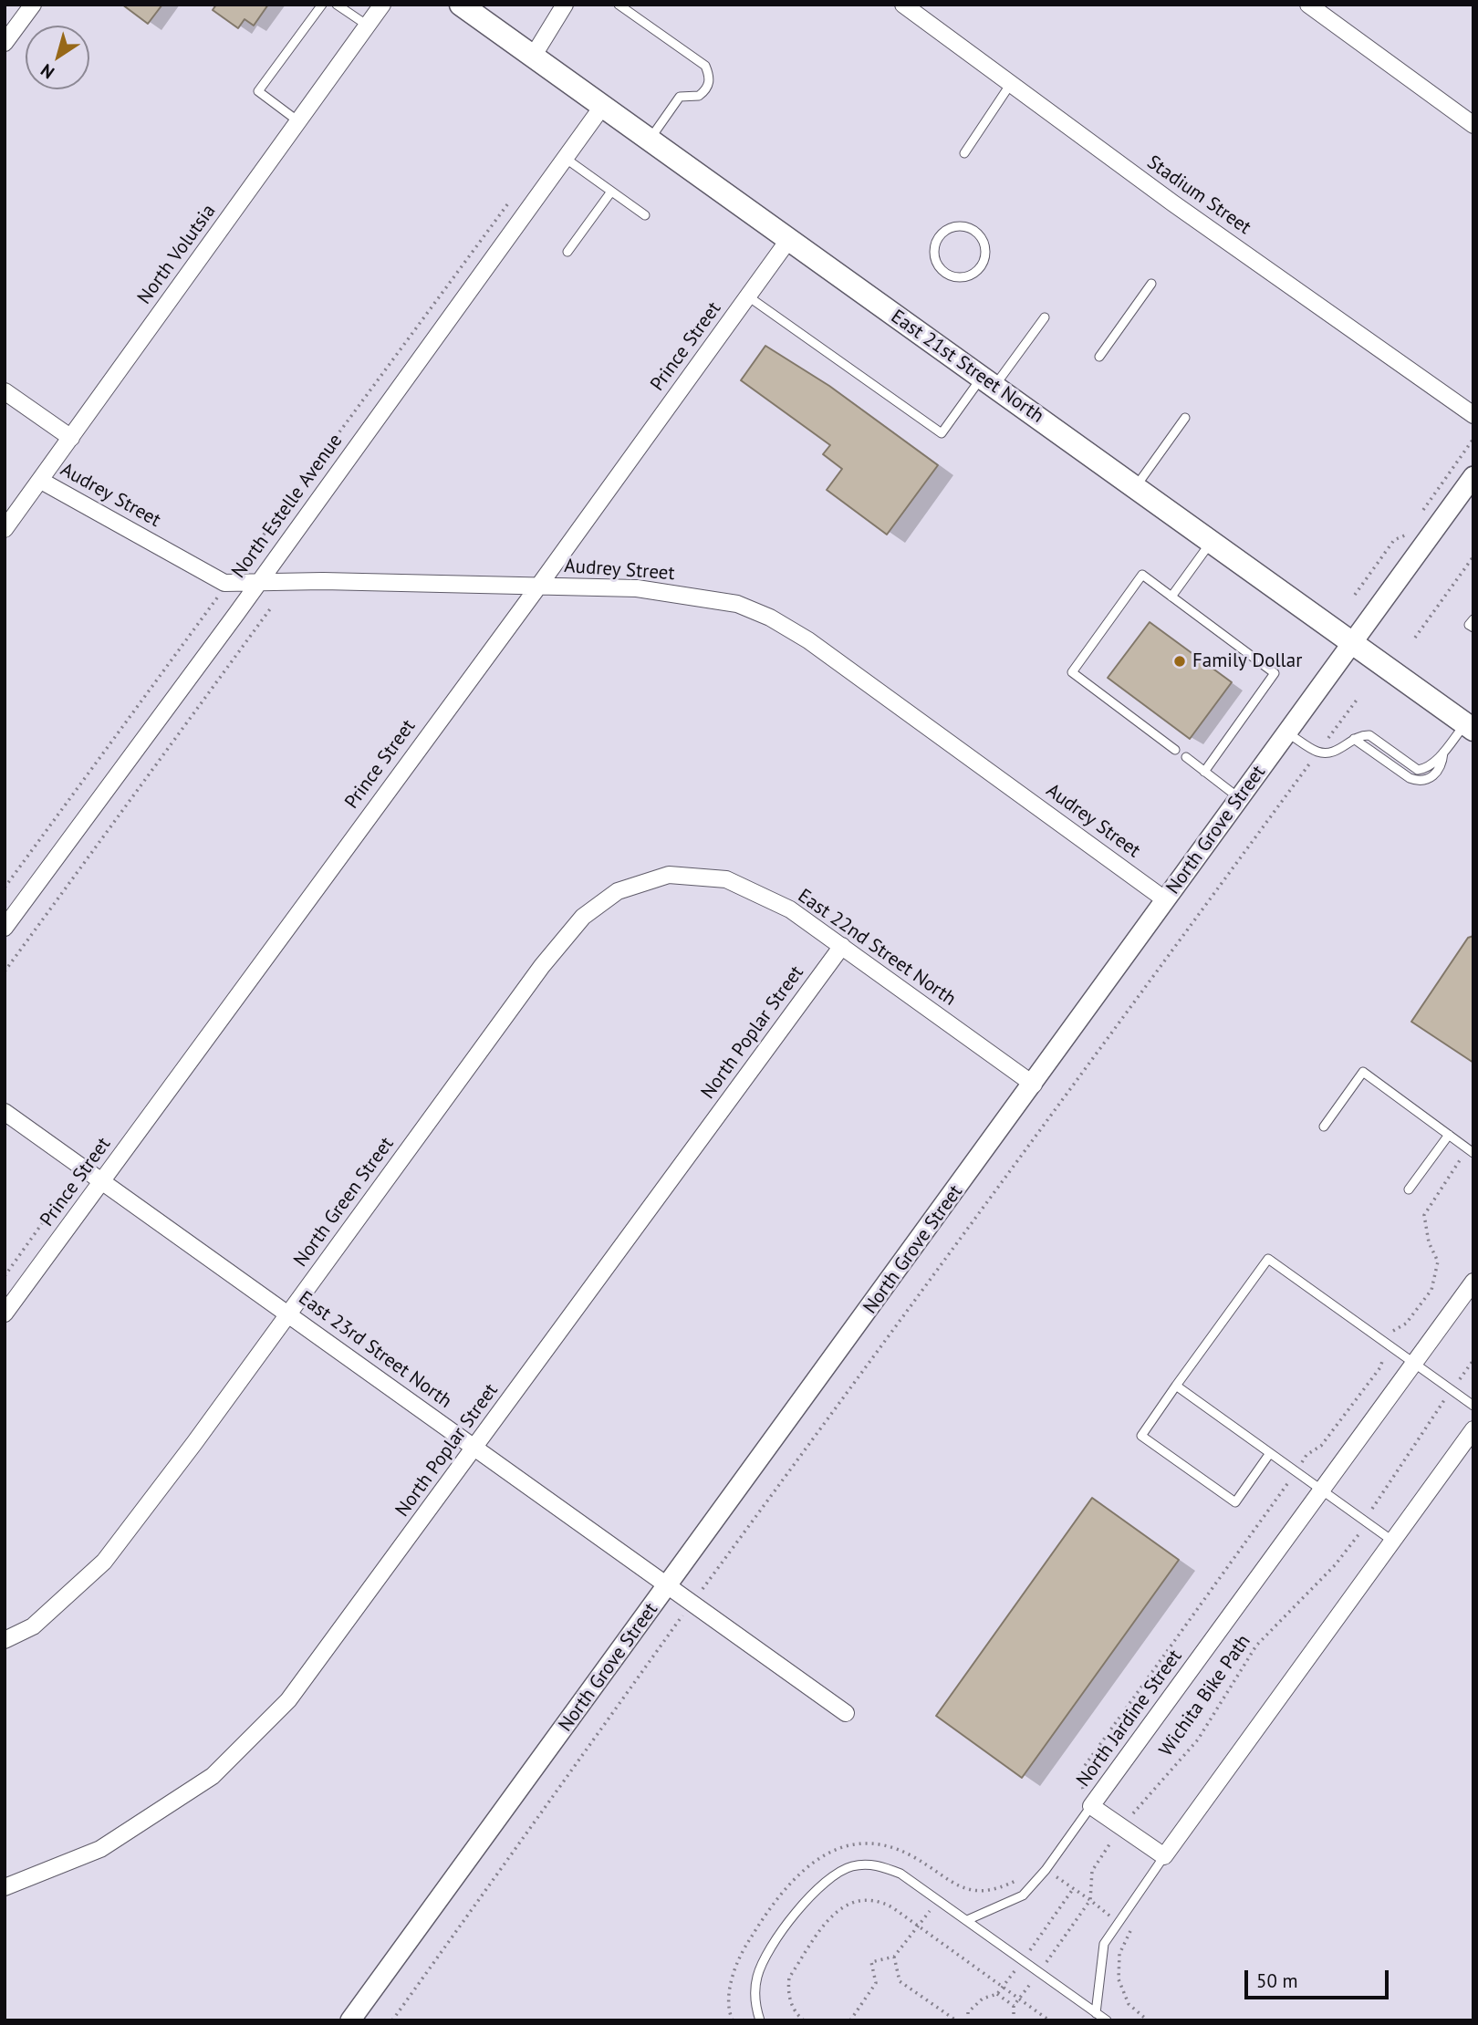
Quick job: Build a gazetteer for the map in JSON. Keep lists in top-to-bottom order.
{
  "streets": {
    "main road": ["East 21st Street North"],
    "street": [
      "Stadium Street",
      "North Volutsia",
      "Prince Street",
      "Audrey Street",
      "North Estelle Avenue",
      "North Grove Street",
      "East 22nd Street North",
      "North Poplar Street",
      "North Green Street",
      "East 23rd Street North",
      "North Jardine Street"
    ],
    "path": ["Wichita Bike Path"]
  },
  "crossings": [
    ["North Volutsia", "Audrey Street"],
    ["Prince Street", "East 21st Street North"],
    ["Prince Street", "Audrey Street"],
    ["Prince Street", "East 23rd Street North"],
    ["East 21st Street North", "North Estelle Avenue"],
    ["East 21st Street North", "North Grove Street"],
    ["Audrey Street", "North Estelle Avenue"],
    ["Audrey Street", "North Grove Street"],
    ["North Grove Street", "East 22nd Street North"],
    ["North Grove Street", "East 23rd Street North"],
    ["East 22nd Street North", "North Poplar Street"],
    ["East 22nd Street North", "North Green Street"],
    ["North Poplar Street", "East 23rd Street North"],
    ["North Green Street", "East 23rd Street North"],
    ["Wichita Bike Path", "North Jardine Street"]
  ],
  "places": ["Family Dollar"],
  "scale_bar": "50 m",
  "north": "bottom left"
}
